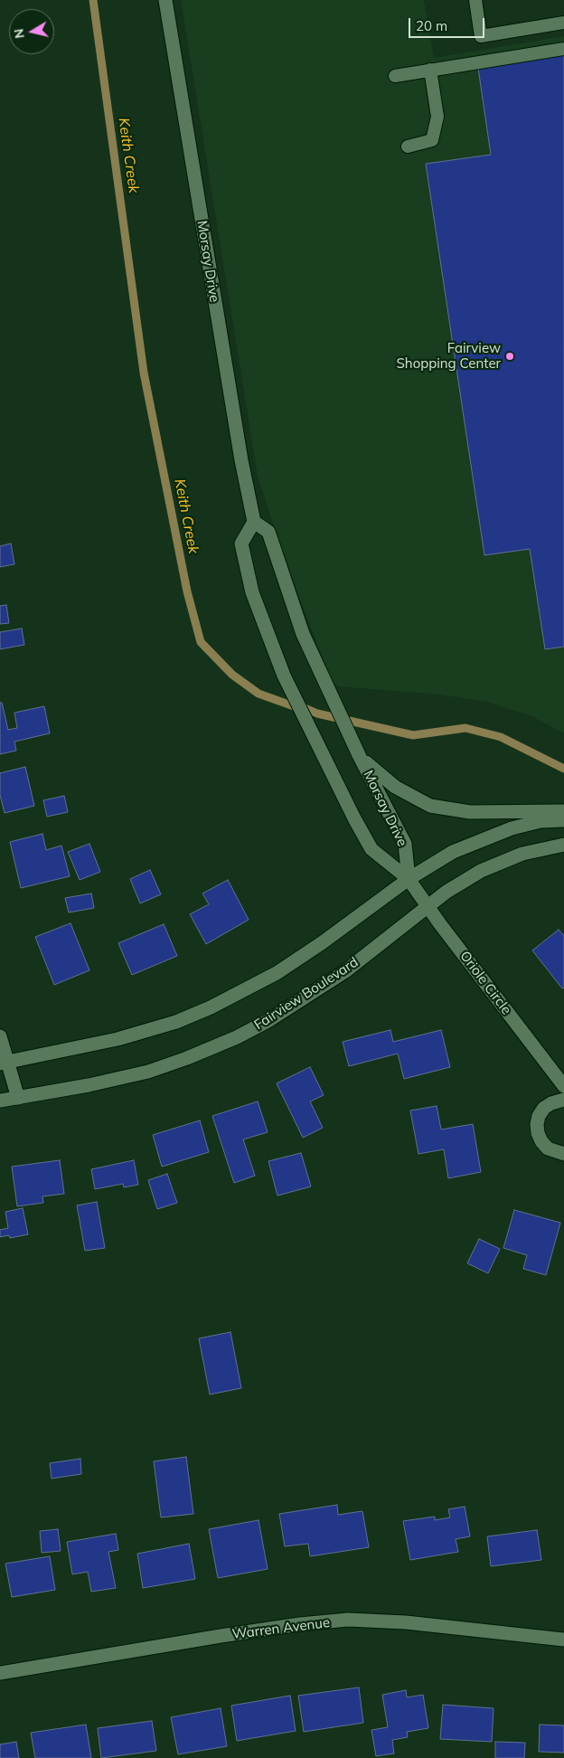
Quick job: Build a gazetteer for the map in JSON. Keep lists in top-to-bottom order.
{
  "streets": {
    "street": [
      "Morsay Drive",
      "Oriole Circle",
      "Fairview Boulevard",
      "Warren Avenue"
    ]
  },
  "crossings": [
    ["Morsay Drive", "Oriole Circle"],
    ["Oriole Circle", "Fairview Boulevard"]
  ],
  "water": ["Keith Creek"],
  "places": ["Fairview Shopping Center"],
  "scale_bar": "20 m",
  "north": "left"
}
